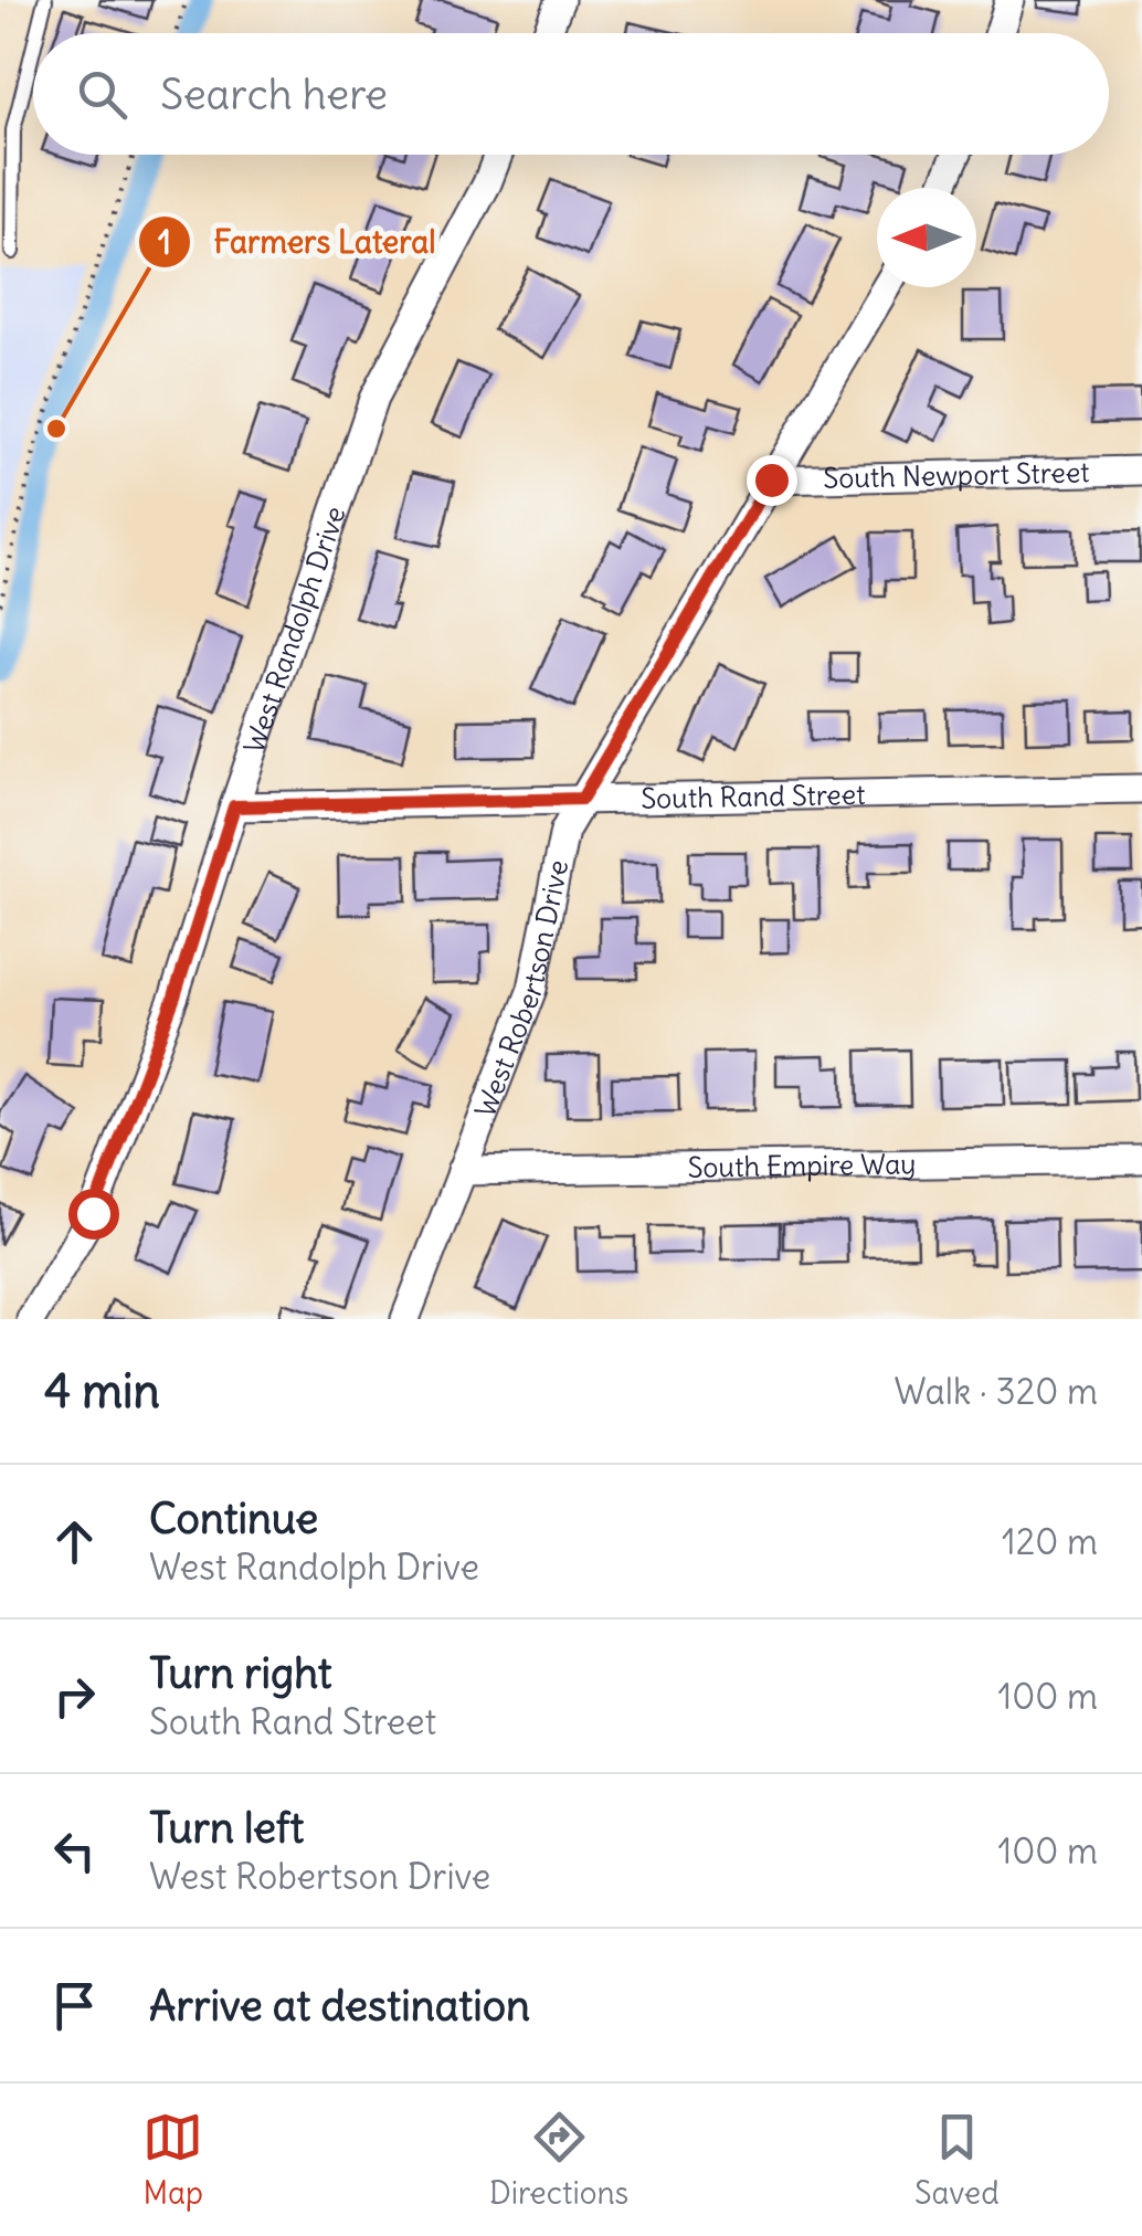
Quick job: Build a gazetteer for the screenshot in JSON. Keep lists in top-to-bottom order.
{
  "streets": {
    "street": [
      "South Newport Street",
      "West Randolph Drive",
      "South Rand Street",
      "West Robertson Drive",
      "South Empire Way"
    ]
  },
  "crossings": [
    ["South Newport Street", "West Robertson Drive"],
    ["West Randolph Drive", "South Rand Street"],
    ["South Rand Street", "West Robertson Drive"],
    ["West Robertson Drive", "South Empire Way"]
  ],
  "places": ["Farmers Lateral"],
  "north": "left",
  "page": {
    "search": "Search here",
    "heading": ["4 min", "Walk · 320 m"],
    "list": [
      ["Continue", "West Randolph Drive", "120 m"],
      ["Turn right", "South Rand Street", "100 m"],
      ["Turn left", "West Robertson Drive", "100 m"],
      "Arrive at destination"
    ],
    "nav": ["Map", "Directions", "Saved"]
  }
}
